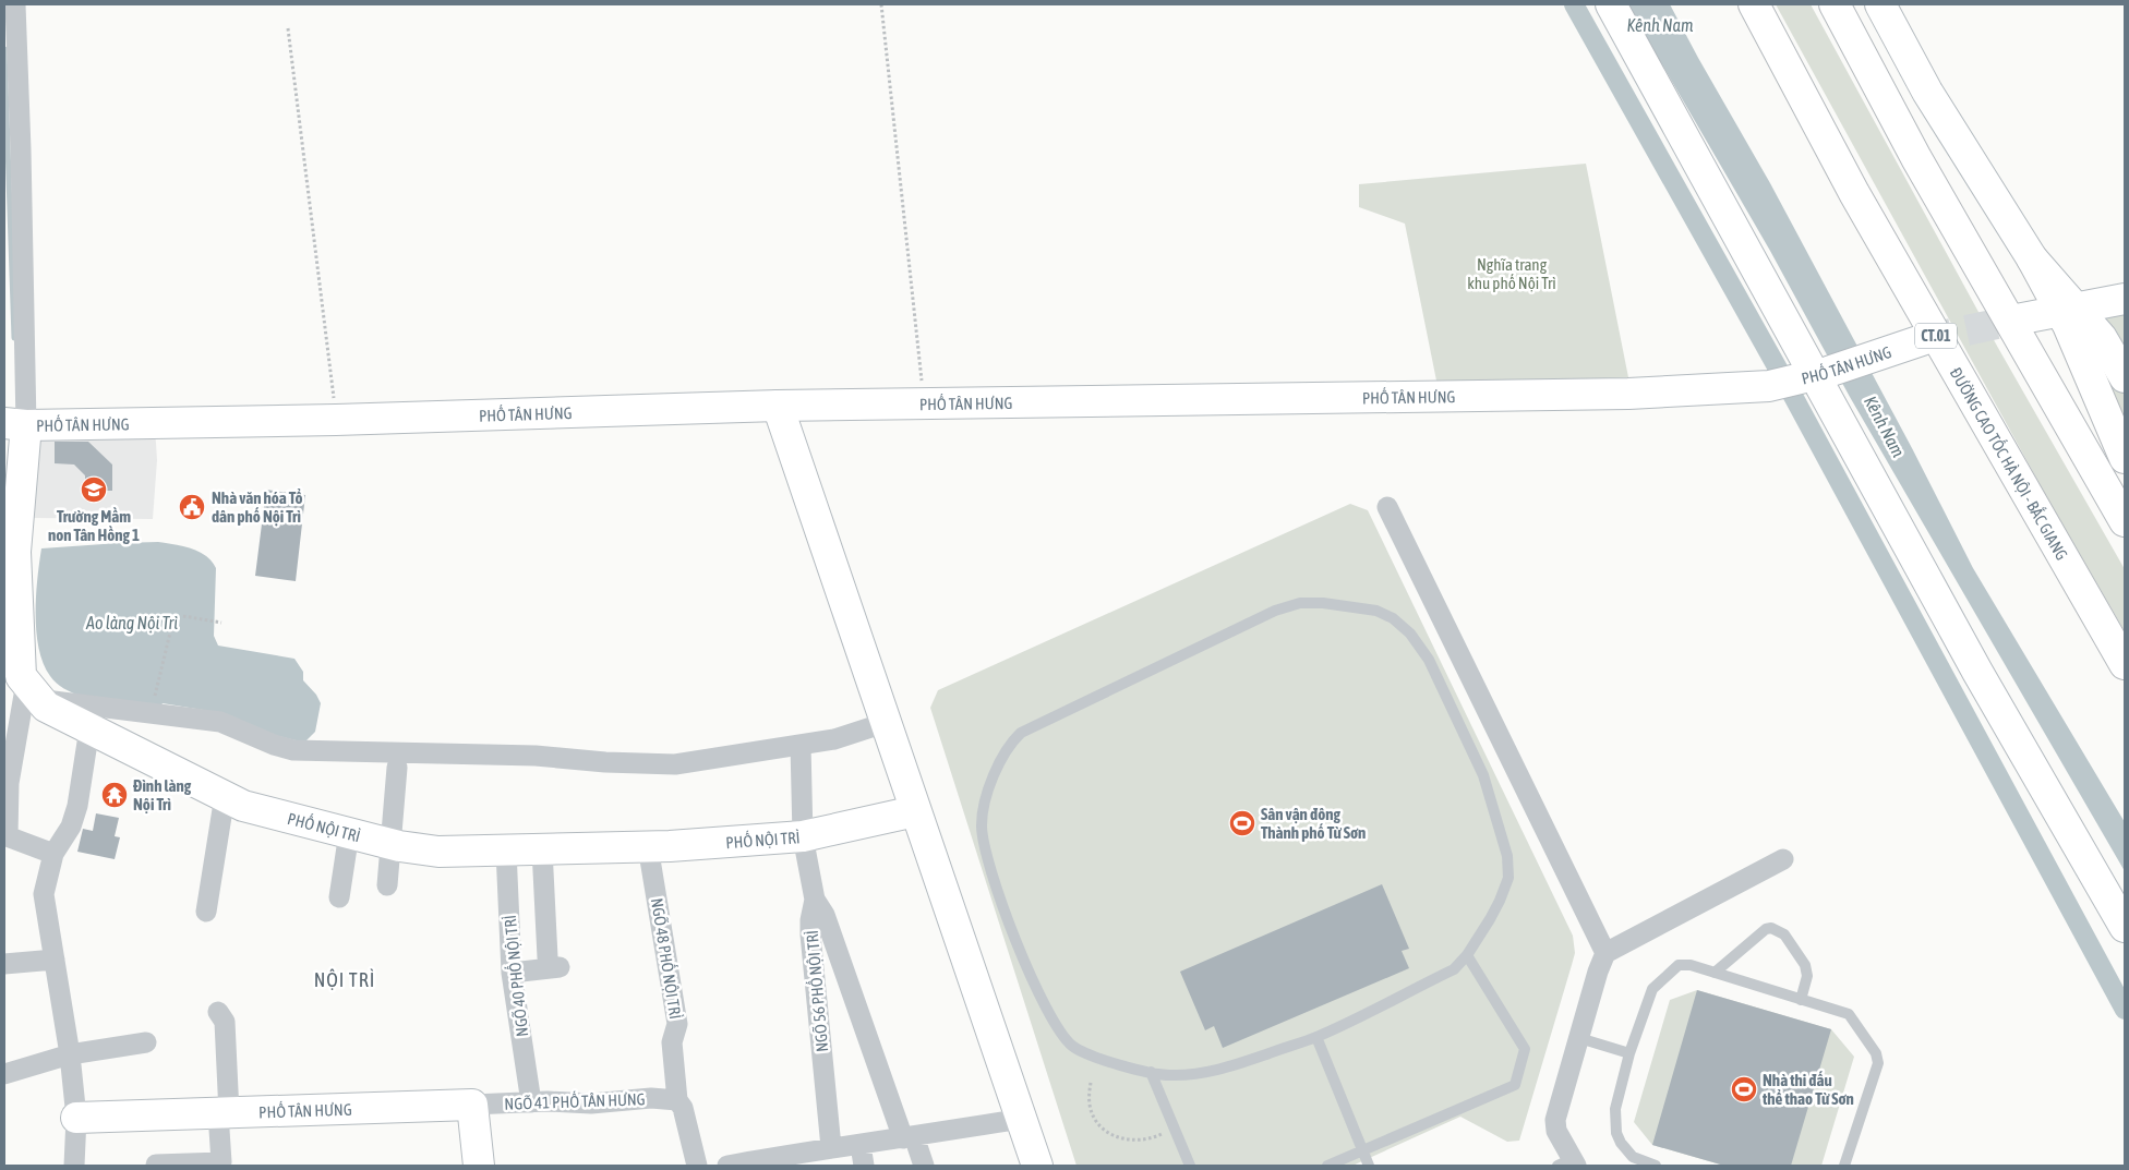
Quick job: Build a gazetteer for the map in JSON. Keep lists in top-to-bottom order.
{
  "streets": {
    "main road": [
      "CT.01",
      "PHỐ TÂN HƯNG",
      "ĐƯỜNG CAO TỐC HÀ NỘI - BẮC GIANG",
      "PHỐ NỘI TRÌ"
    ],
    "street": [
      "NGÕ 48 PHỐ NỘI TRÌ",
      "NGÕ 40 PHỐ NỘI TRÌ",
      "NGÕ 56 PHỐ NỘI TRÌ",
      "NGÕ 41 PHỐ TÂN HƯNG"
    ]
  },
  "crossings": [
    ["PHỐ TÂN HƯNG", "NGÕ 41 PHỐ TÂN HƯNG"],
    ["PHỐ NỘI TRÌ", "NGÕ 48 PHỐ NỘI TRÌ"],
    ["PHỐ NỘI TRÌ", "NGÕ 40 PHỐ NỘI TRÌ"],
    ["PHỐ NỘI TRÌ", "NGÕ 56 PHỐ NỘI TRÌ"],
    ["NGÕ 48 PHỐ NỘI TRÌ", "NGÕ 41 PHỐ TÂN HƯNG"],
    ["NGÕ 40 PHỐ NỘI TRÌ", "NGÕ 41 PHỐ TÂN HƯNG"]
  ],
  "districts": ["NỘI TRÌ"],
  "water": ["Kênh Nam", "Ao làng Nội Trì"],
  "parks": ["Nghĩa trang khu phố Nội Trì"],
  "places": {
    "school or university": ["Trường Mầm non Tân Hồng 1"],
    "public building": ["Nhà văn hóa Tổ dân phố Nội Trì"],
    "temple": ["Đình làng Nội Trì"],
    "sports": ["Sân vận động Thành phố Từ Sơn", "Nhà thi đấu thể thao Từ Sơn"]
  }
}
